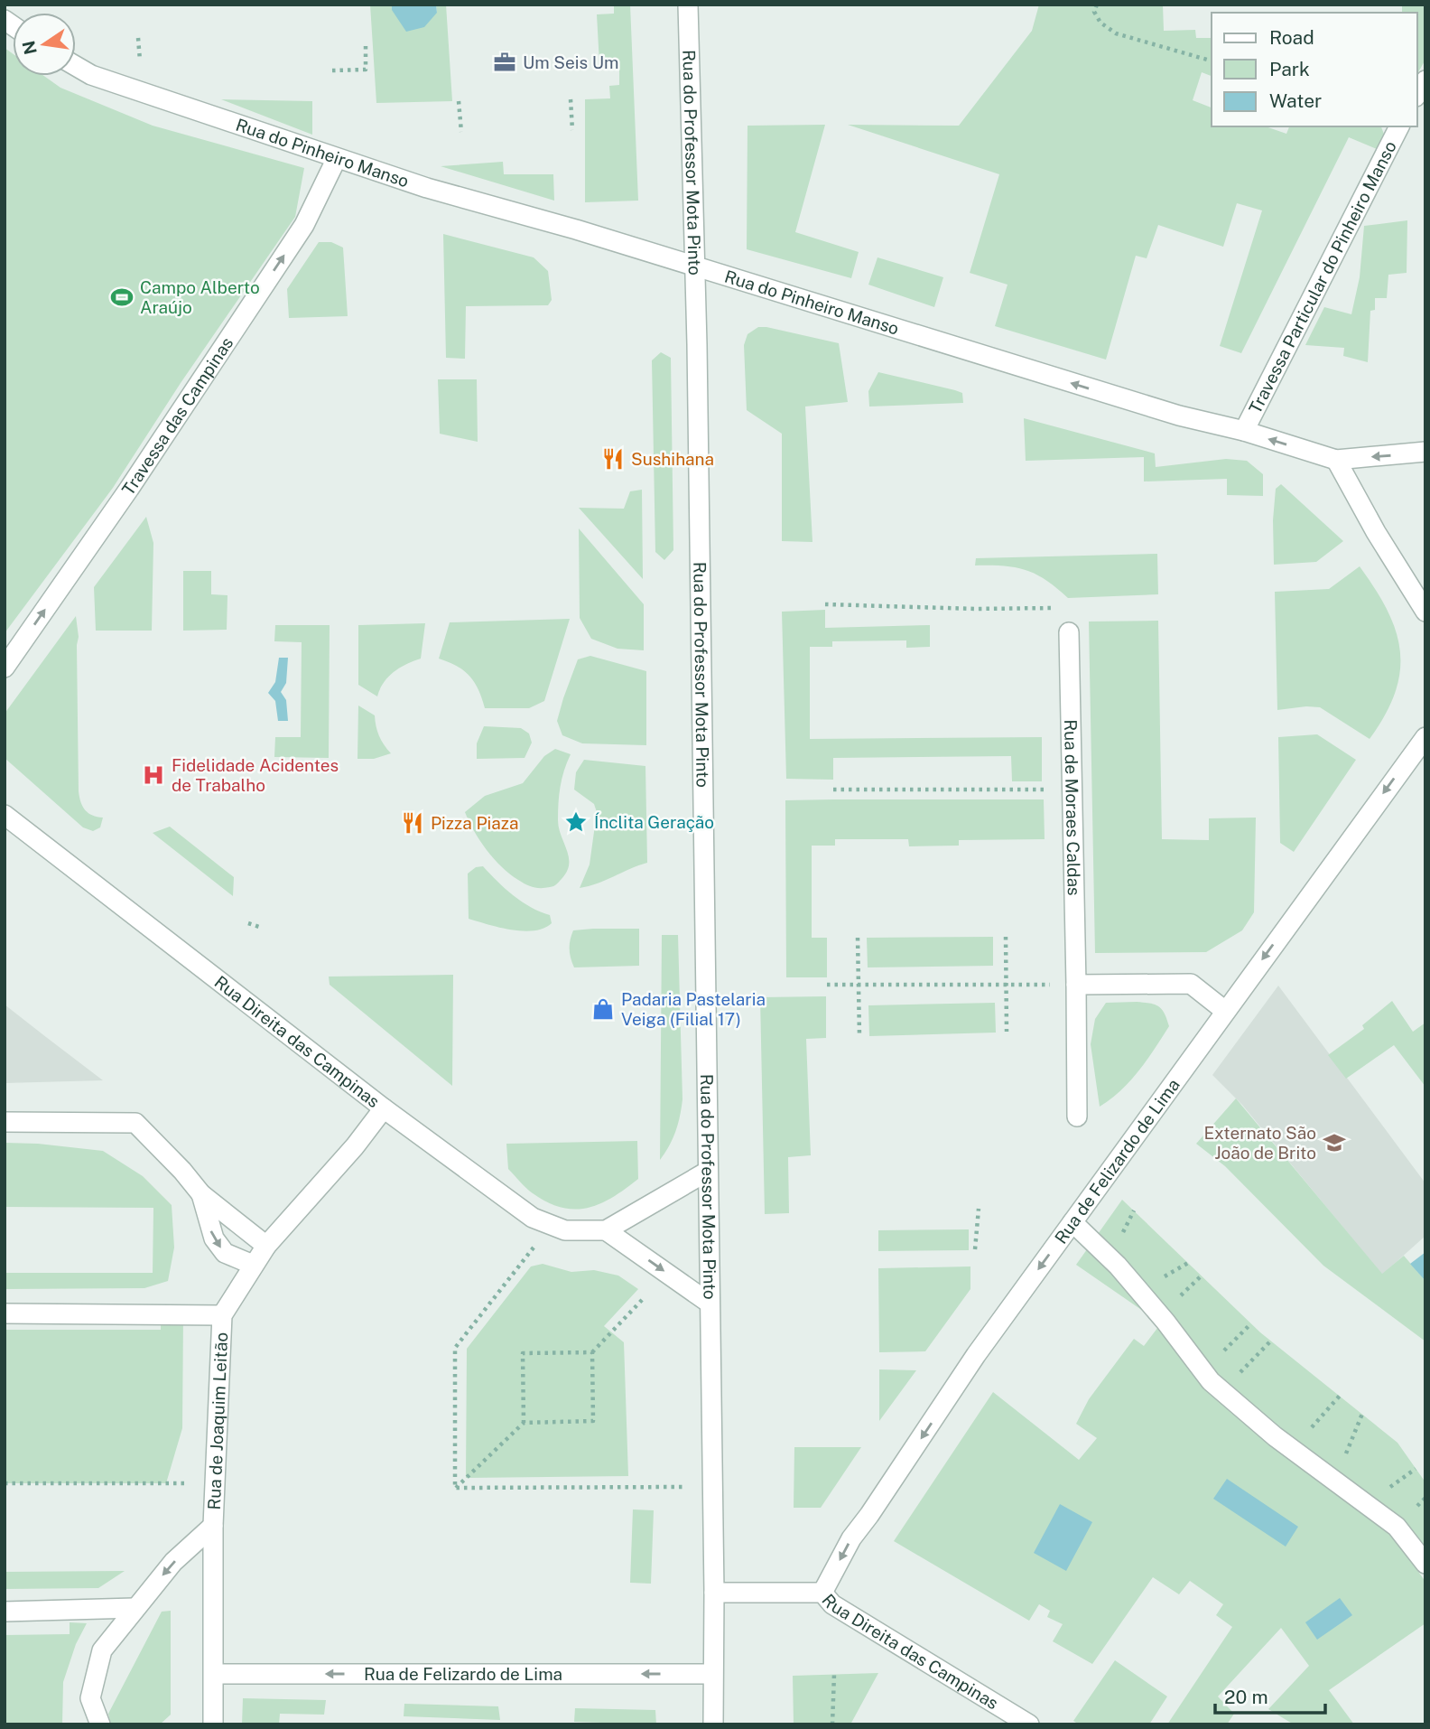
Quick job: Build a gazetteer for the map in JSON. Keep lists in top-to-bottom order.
{
  "streets": {
    "street": [
      "Rua do Pinheiro Manso",
      "Rua do Professor Mota Pinto",
      "Travessa Particular do Pinheiro Manso",
      "Travessa das Campinas",
      "Rua de Moraes Caldas",
      "Rua Direita das Campinas",
      "Rua de Felizardo de Lima",
      "Rua de Joaquim Leitão"
    ]
  },
  "crossings": [
    ["Rua do Pinheiro Manso", "Rua do Professor Mota Pinto"],
    ["Rua do Pinheiro Manso", "Travessa Particular do Pinheiro Manso"],
    ["Rua do Pinheiro Manso", "Travessa das Campinas"],
    ["Rua do Professor Mota Pinto", "Rua Direita das Campinas"],
    ["Rua do Professor Mota Pinto", "Rua de Felizardo de Lima"],
    ["Rua Direita das Campinas", "Rua de Felizardo de Lima"],
    ["Rua de Felizardo de Lima", "Rua de Joaquim Leitão"]
  ],
  "one_way": ["Rua do Pinheiro Manso", "Travessa das Campinas", "Rua de Felizardo de Lima"],
  "places": {
    "office": ["Um Seis Um"],
    "sports": ["Campo Alberto Araújo"],
    "restaurant": ["Sushihana", "Pizza Piaza"],
    "hospital": ["Fidelidade Acidentes de Trabalho"],
    "place": ["Ínclita Geração"],
    "shop": ["Padaria Pastelaria Veiga (Filial 17)"],
    "school or university": ["Externato São João de Brito"]
  },
  "legend": ["Road", "Park", "Water"],
  "scale_bar": "20 m",
  "north": "left"
}
